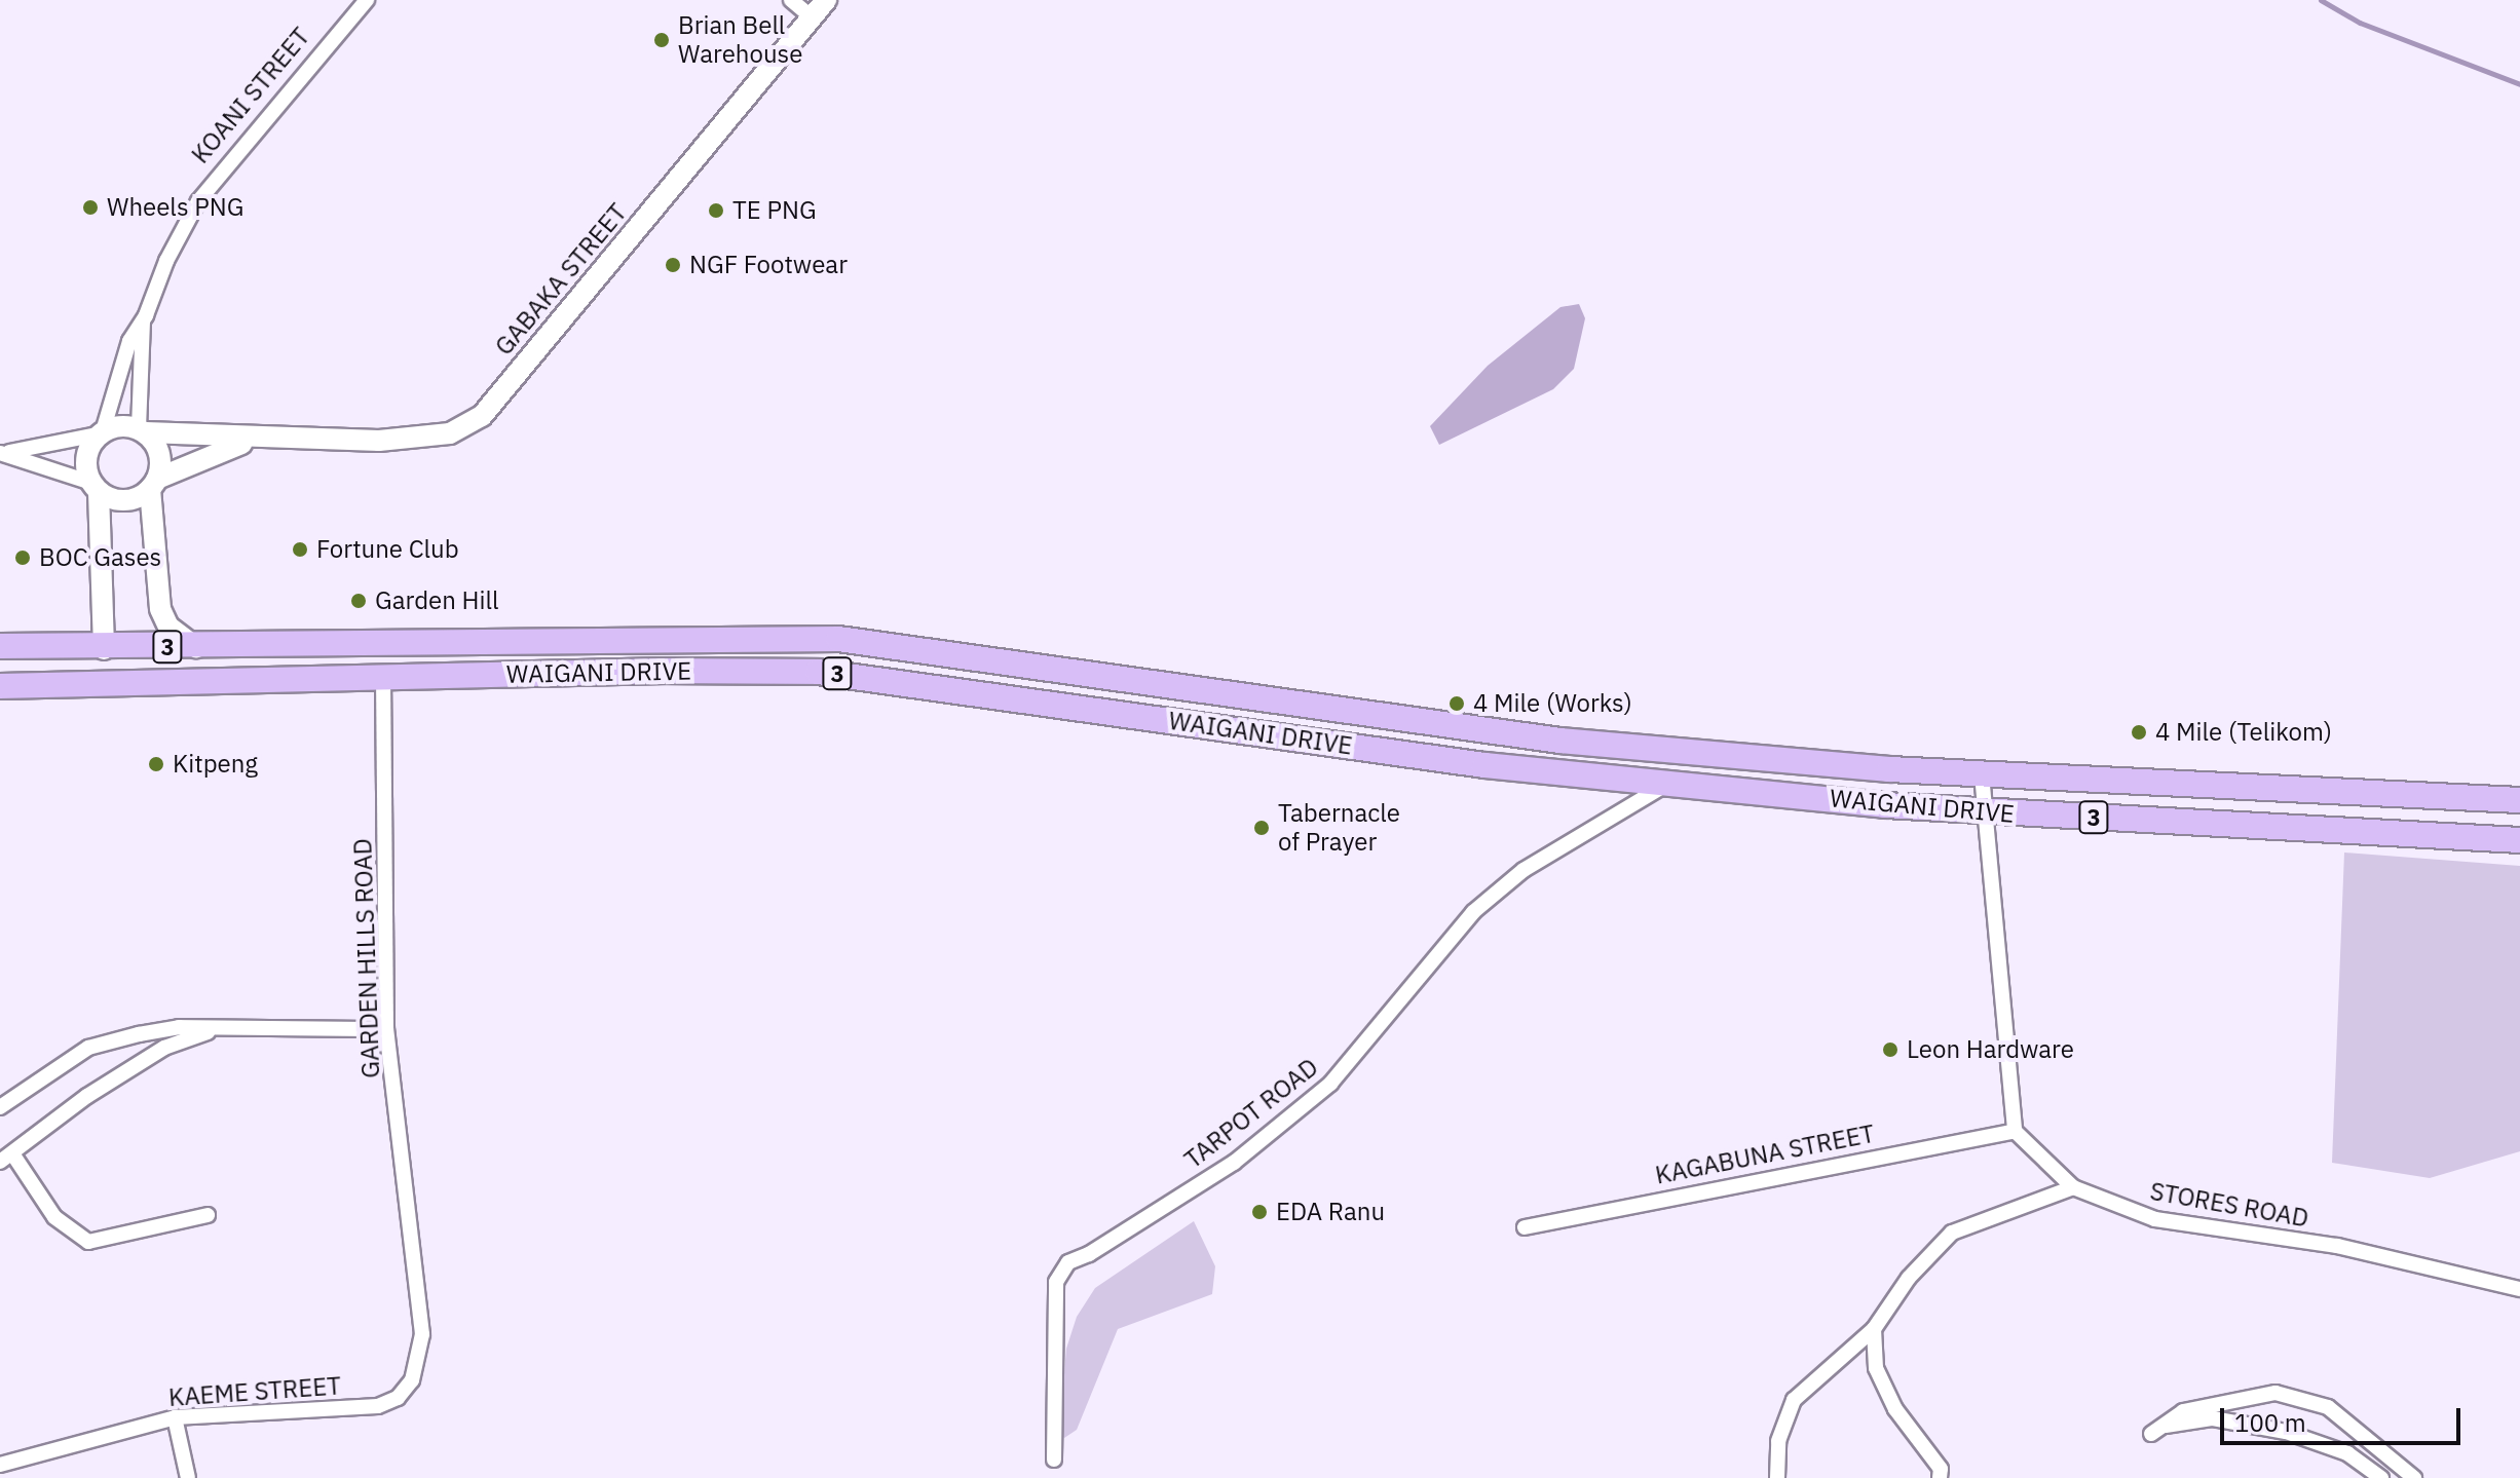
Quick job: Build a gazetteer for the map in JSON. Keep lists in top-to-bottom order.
{
  "streets": {
    "highway": ["3", "WAIGANI DRIVE"],
    "street": [
      "KOANI STREET",
      "GABAKA STREET",
      "GARDEN HILLS ROAD",
      "TARPOT ROAD",
      "KAGABUNA STREET",
      "STORES ROAD",
      "KAEME STREET"
    ]
  },
  "crossings": [
    ["KOANI STREET", "GABAKA STREET"],
    ["WAIGANI DRIVE", "GARDEN HILLS ROAD"],
    ["WAIGANI DRIVE", "TARPOT ROAD"],
    ["GARDEN HILLS ROAD", "KAEME STREET"],
    ["KAGABUNA STREET", "STORES ROAD"]
  ],
  "places": [
    "Brian Bell Warehouse",
    "Wheels PNG",
    "TE PNG",
    "NGF Footwear",
    "Fortune Club",
    "BOC Gases",
    "Garden Hill",
    "4 Mile (Works)",
    "4 Mile (Telikom)",
    "Kitpeng",
    "Tabernacle of Prayer",
    "Leon Hardware",
    "EDA Ranu"
  ],
  "scale_bar": "100 m"
}
